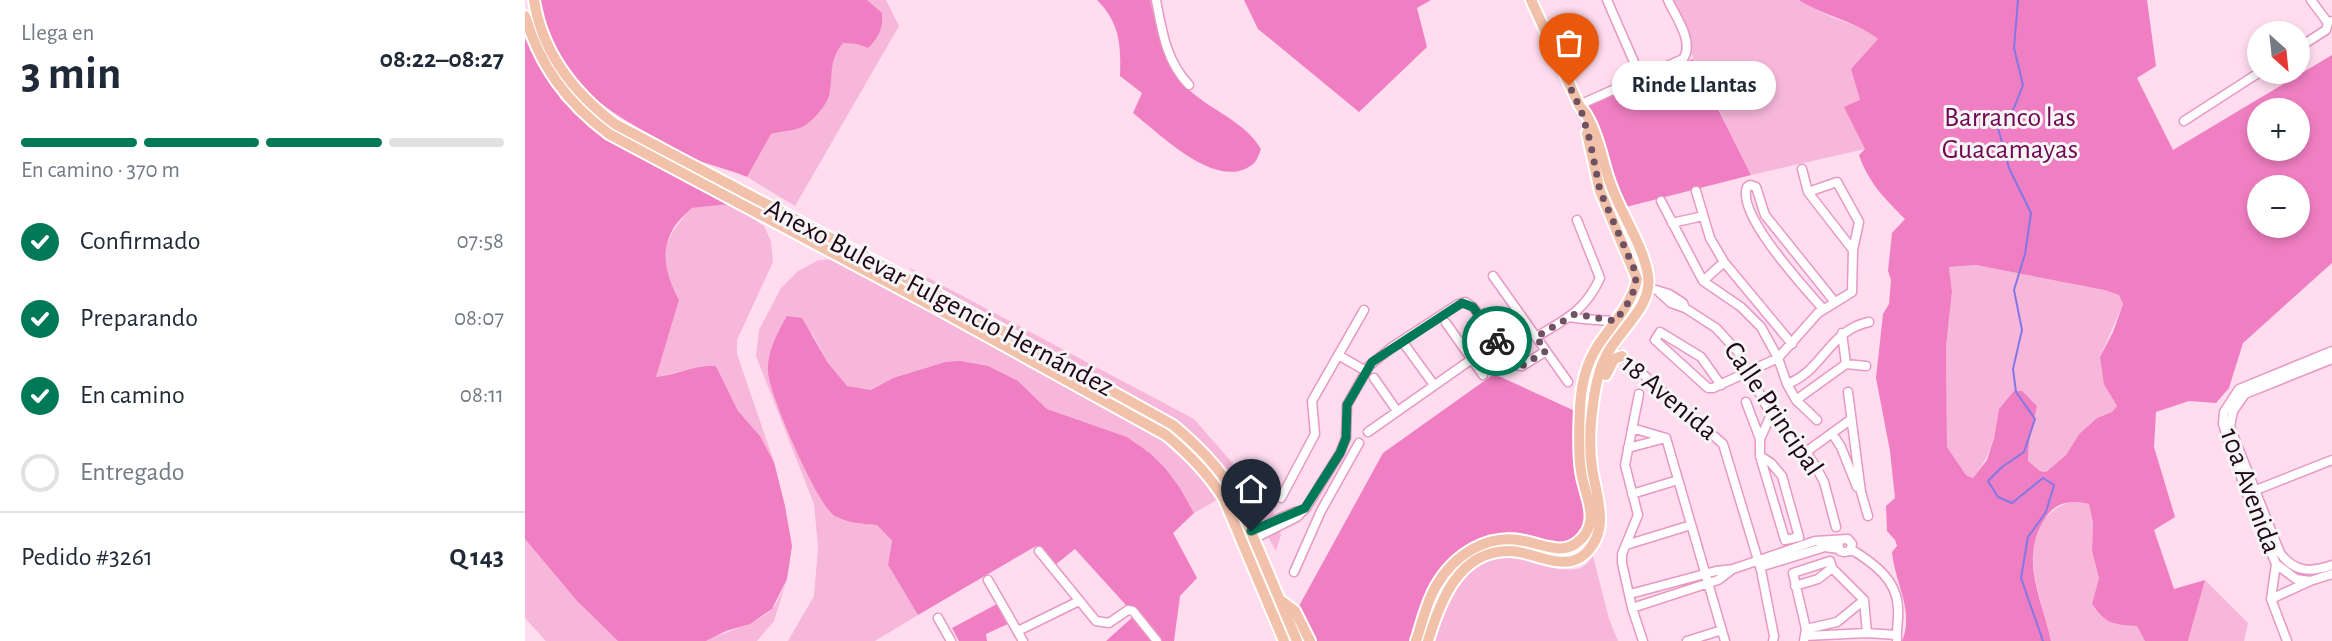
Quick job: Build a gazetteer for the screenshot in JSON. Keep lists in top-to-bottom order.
{
  "streets": {
    "main road": ["Anexo Bulevar Fulgencio Hernández"],
    "street": ["18 Avenida", "Calle Principal", "10a Avenida"]
  },
  "parks": ["Barranco las Guacamayas"],
  "places": ["Rinde Llantas"],
  "north": "bottom right",
  "page": {
    "heading": ["3 min", "Llega en", "08:22–08:27"],
    "panel": ["Pedido #3261", "Q 143"],
    "map_buttons": ["+", "−"],
    "bubble": "Rinde Llantas",
    "bar": "En camino · 370 m",
    "list": [
      ["Confirmado", "07:58"],
      ["Preparando", "08:07"],
      ["En camino", "08:11"],
      "Entregado"
    ]
  }
}
